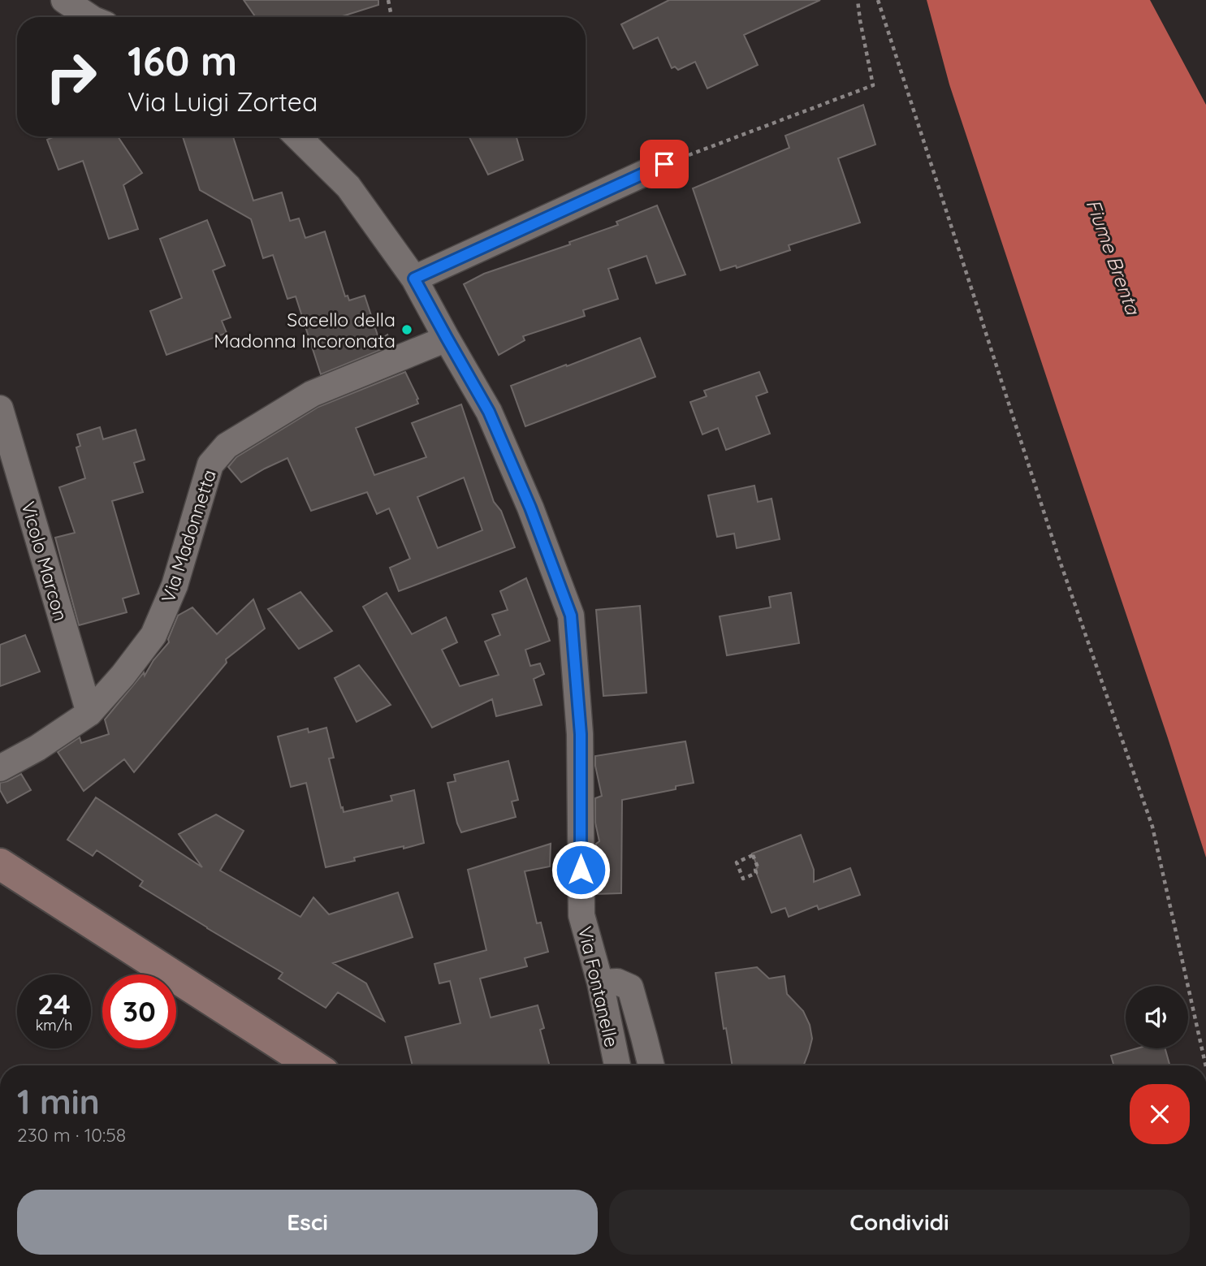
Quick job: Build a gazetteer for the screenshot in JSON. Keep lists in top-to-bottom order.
{
  "streets": {
    "street": ["Via Madonnetta", "Vicolo Marcon", "Via Fontanelle"]
  },
  "crossings": [
    ["Via Madonnetta", "Vicolo Marcon"],
    ["Via Madonnetta", "Via Fontanelle"]
  ],
  "water": ["Fiume Brenta"],
  "places": ["Sacello della Madonna Incoronata"],
  "page": {
    "turn": ["160 m", "Via Luigi Zortea"],
    "speed": "24 km/h",
    "limit": "30",
    "heading": ["1 min", "230 m · 10:58"],
    "buttons": ["Esci", "Condividi"]
  }
}
